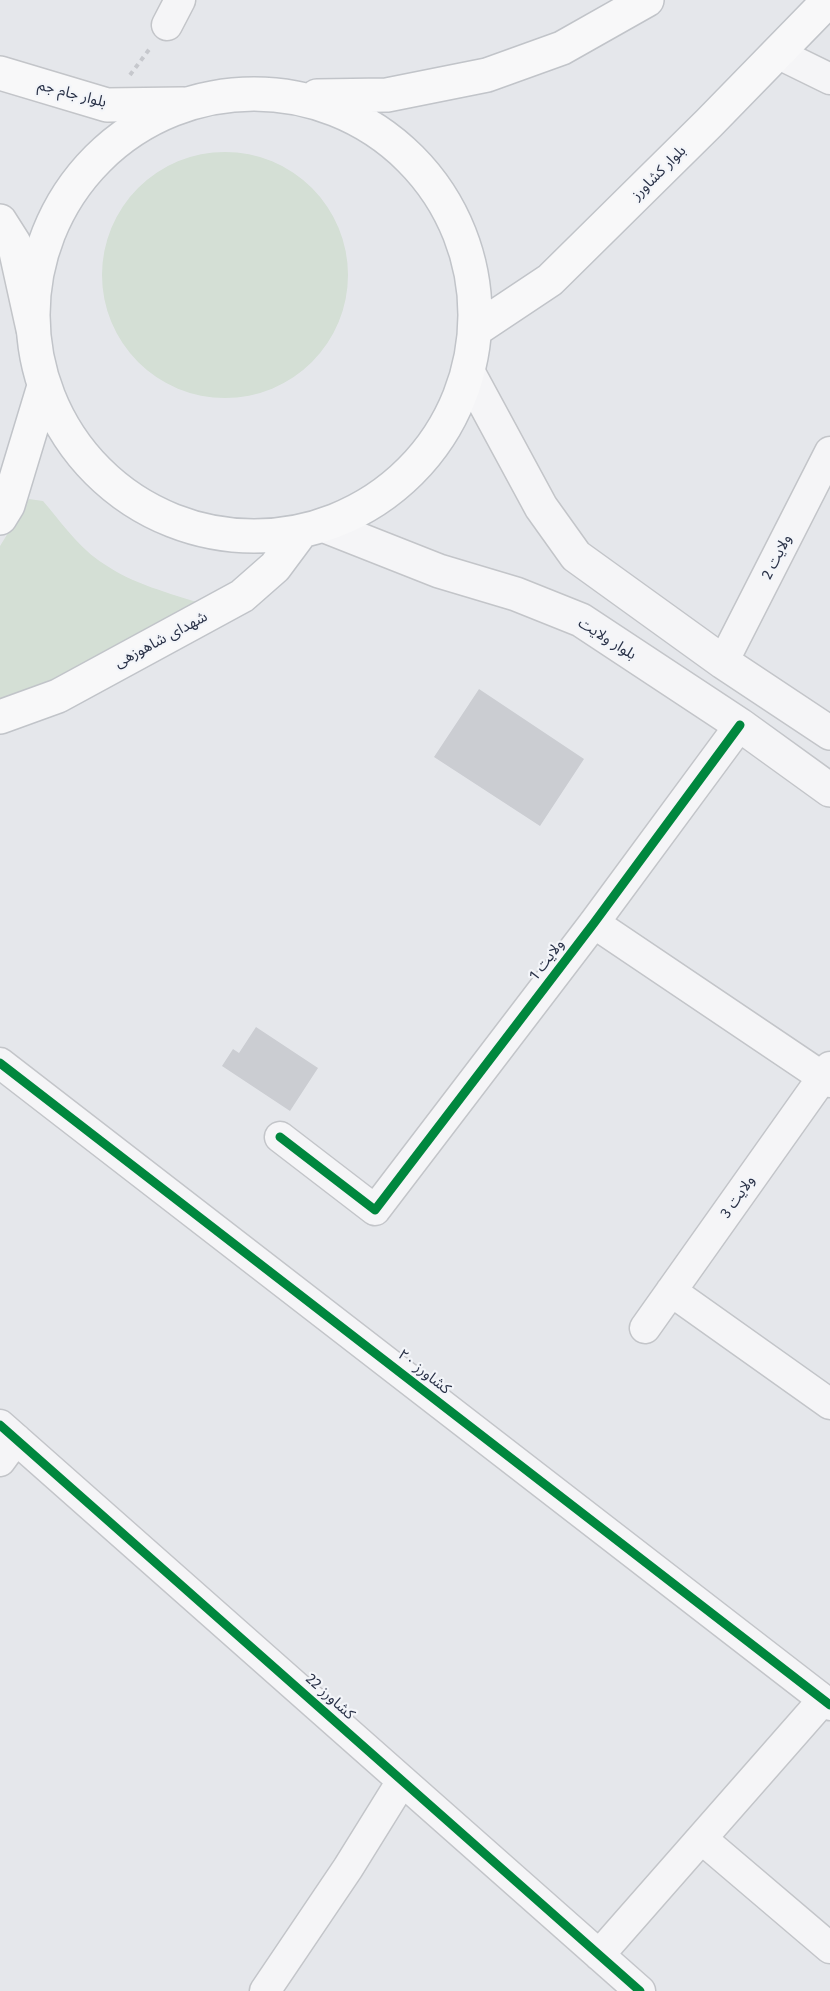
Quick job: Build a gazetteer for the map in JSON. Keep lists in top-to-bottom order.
{
  "streets": {
    "main road": ["بلوار جام جم", "بلوار کشاورز", "شهدای شاهوزهی"],
    "street": [
      "ولایت 2",
      "بلوار ولایت",
      "ولایت 1",
      "ولایت 3",
      "کشاورز ۲۰",
      "کشاورز 22"
    ]
  },
  "crossings": [
    ["بلوار ولایت", "شهدای شاهوزهی"],
    ["بلوار ولایت", "ولایت 1"]
  ]
}
